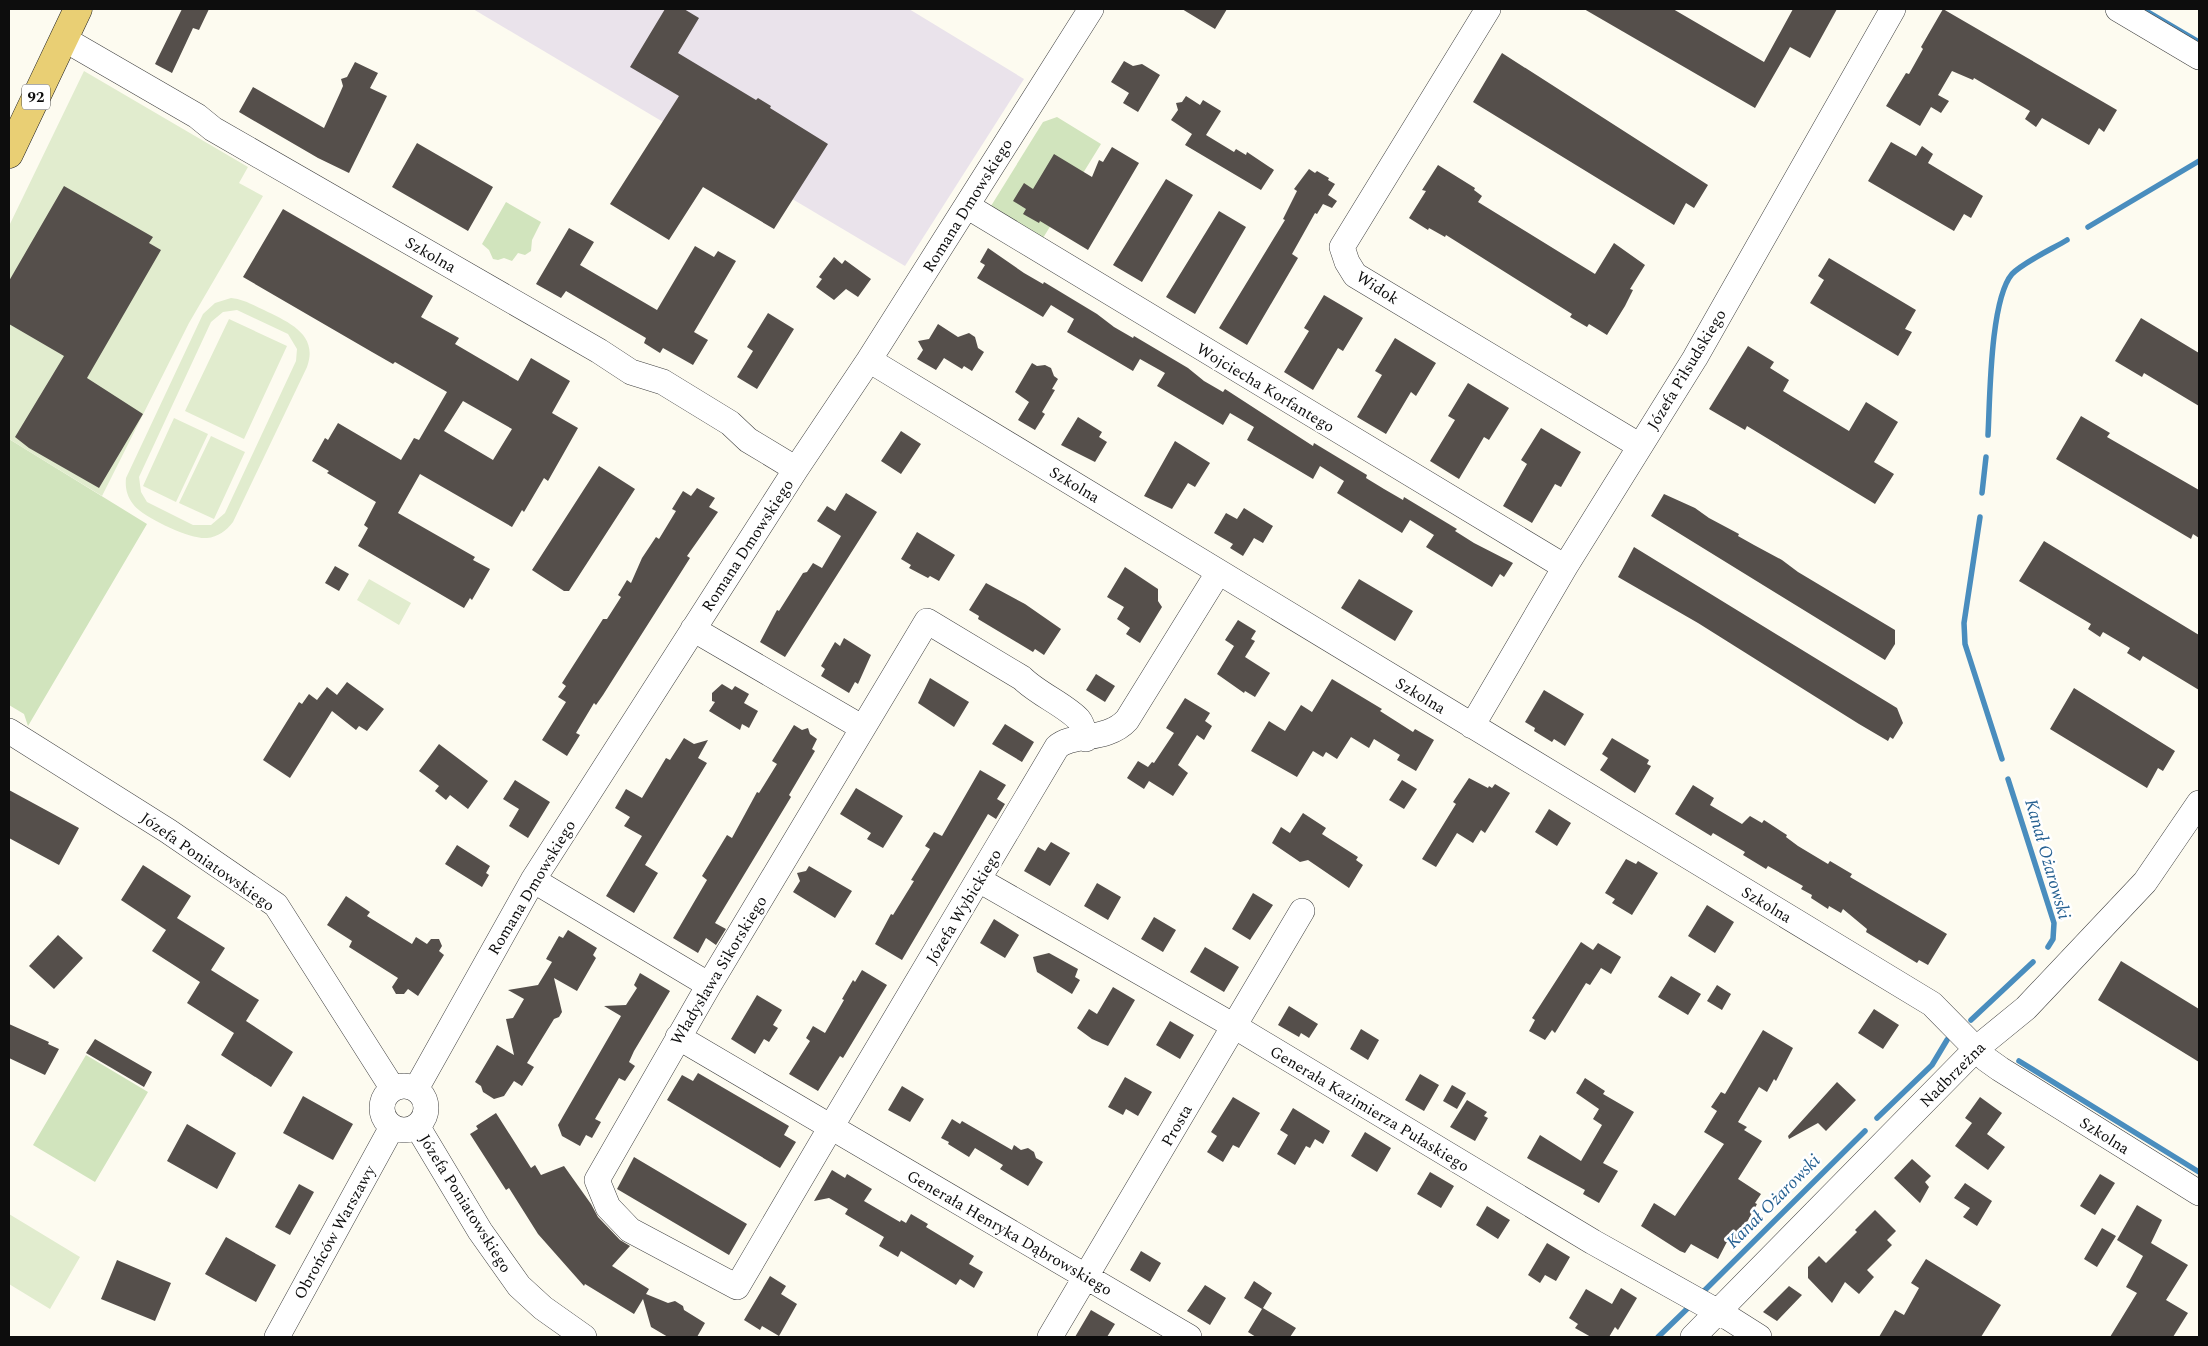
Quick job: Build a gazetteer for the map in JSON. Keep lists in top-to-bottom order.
{
  "streets": {
    "main road": ["92"],
    "street": [
      "Romana Dmowskiego",
      "Szkolna",
      "Widok",
      "Józefa Piłsudskiego",
      "Wojciecha Korfantego",
      "Józefa Poniatowskiego",
      "Józefa Wybickiego",
      "Władysława Sikorskiego",
      "Nadbrzeżna",
      "Generała Kazimierza Pułaskiego",
      "Prosta",
      "Obrońców Warszawy",
      "Generała Henryka Dąbrowskiego"
    ]
  },
  "crossings": [
    ["92", "Szkolna"],
    ["Romana Dmowskiego", "Szkolna"],
    ["Romana Dmowskiego", "Wojciecha Korfantego"],
    ["Romana Dmowskiego", "Józefa Poniatowskiego"],
    ["Romana Dmowskiego", "Obrońców Warszawy"],
    ["Szkolna", "Józefa Piłsudskiego"],
    ["Szkolna", "Józefa Wybickiego"],
    ["Szkolna", "Nadbrzeżna"],
    ["Widok", "Józefa Piłsudskiego"],
    ["Józefa Piłsudskiego", "Wojciecha Korfantego"],
    ["Józefa Poniatowskiego", "Obrońców Warszawy"],
    ["Józefa Wybickiego", "Władysława Sikorskiego"],
    ["Józefa Wybickiego", "Generała Kazimierza Pułaskiego"],
    ["Józefa Wybickiego", "Generała Henryka Dąbrowskiego"],
    ["Władysława Sikorskiego", "Generała Henryka Dąbrowskiego"],
    ["Nadbrzeżna", "Generała Kazimierza Pułaskiego"],
    ["Generała Kazimierza Pułaskiego", "Prosta"],
    ["Prosta", "Generała Henryka Dąbrowskiego"]
  ],
  "water": ["Kanał Ożarowski"]
}
